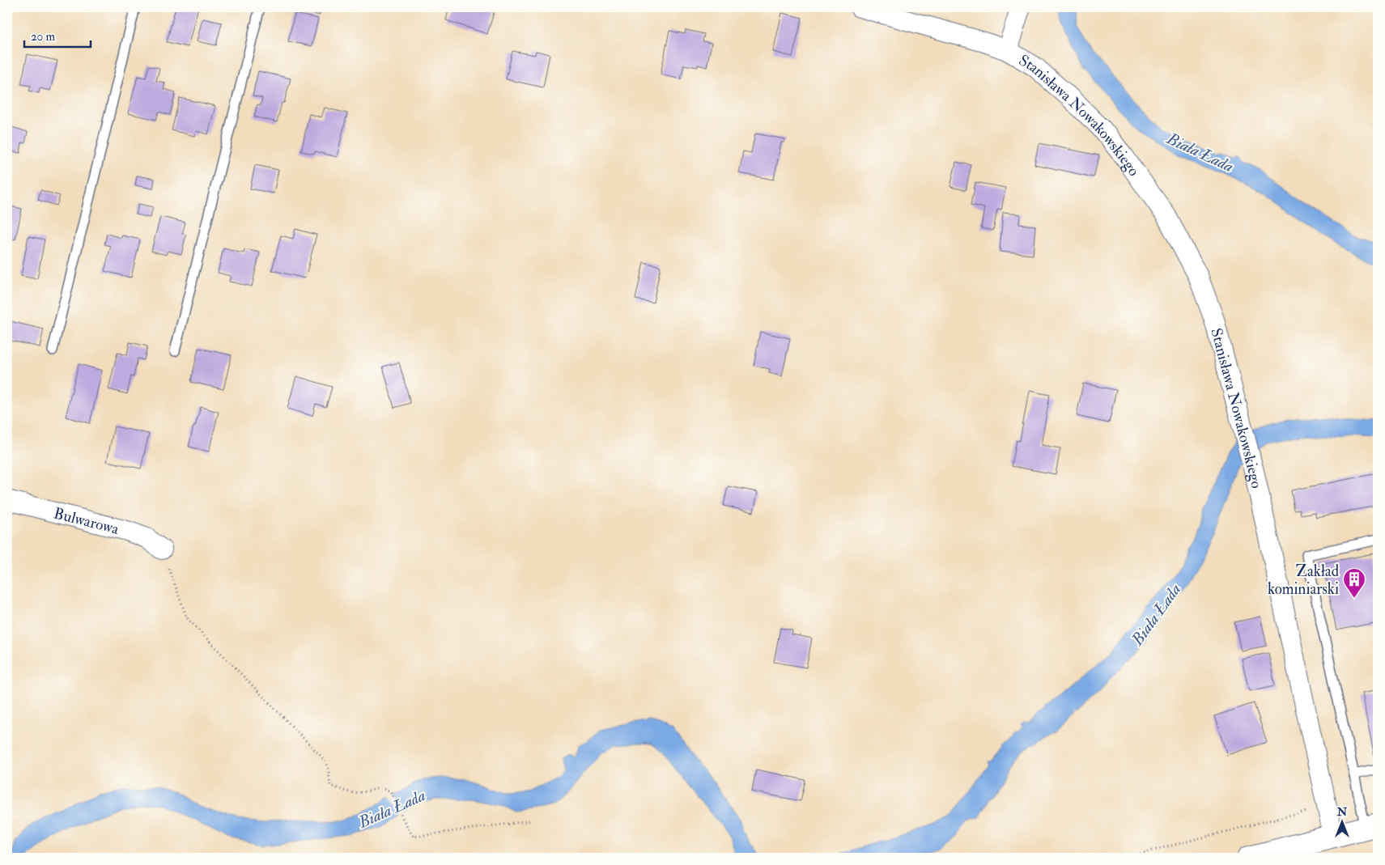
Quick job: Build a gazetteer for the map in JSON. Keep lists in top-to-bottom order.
{
  "streets": {
    "street": ["Stanisława Nowakowskiego", "Bulwarowa"]
  },
  "water": ["Biała Łada"],
  "places": {
    "building": ["Zakład kominiarski"]
  },
  "scale_bar": "20 m",
  "north": "top"
}
